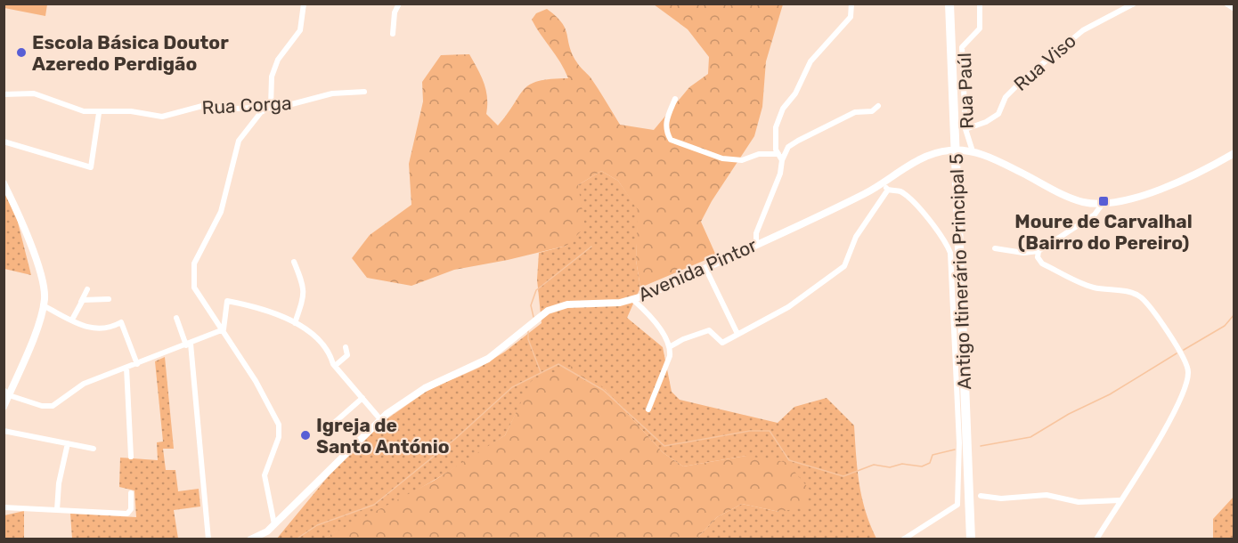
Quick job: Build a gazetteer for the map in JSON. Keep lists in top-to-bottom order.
{
  "streets": {
    "highway": ["Antigo Itinerário Principal 5"],
    "street": [
      "Rua Viso",
      "Rua Paúl",
      "Rua Corga",
      "Avenida Pintor"
    ]
  },
  "crossings": [
    ["Rua Viso", "Rua Paúl"],
    ["Rua Paúl", "Avenida Pintor"]
  ],
  "places": {
    "other": ["Escola Básica Doutor Azeredo Perdigão", "Igreja de Santo António"],
    "transit": ["Moure de Carvalhal (Bairro do Pereiro)"]
  }
}
